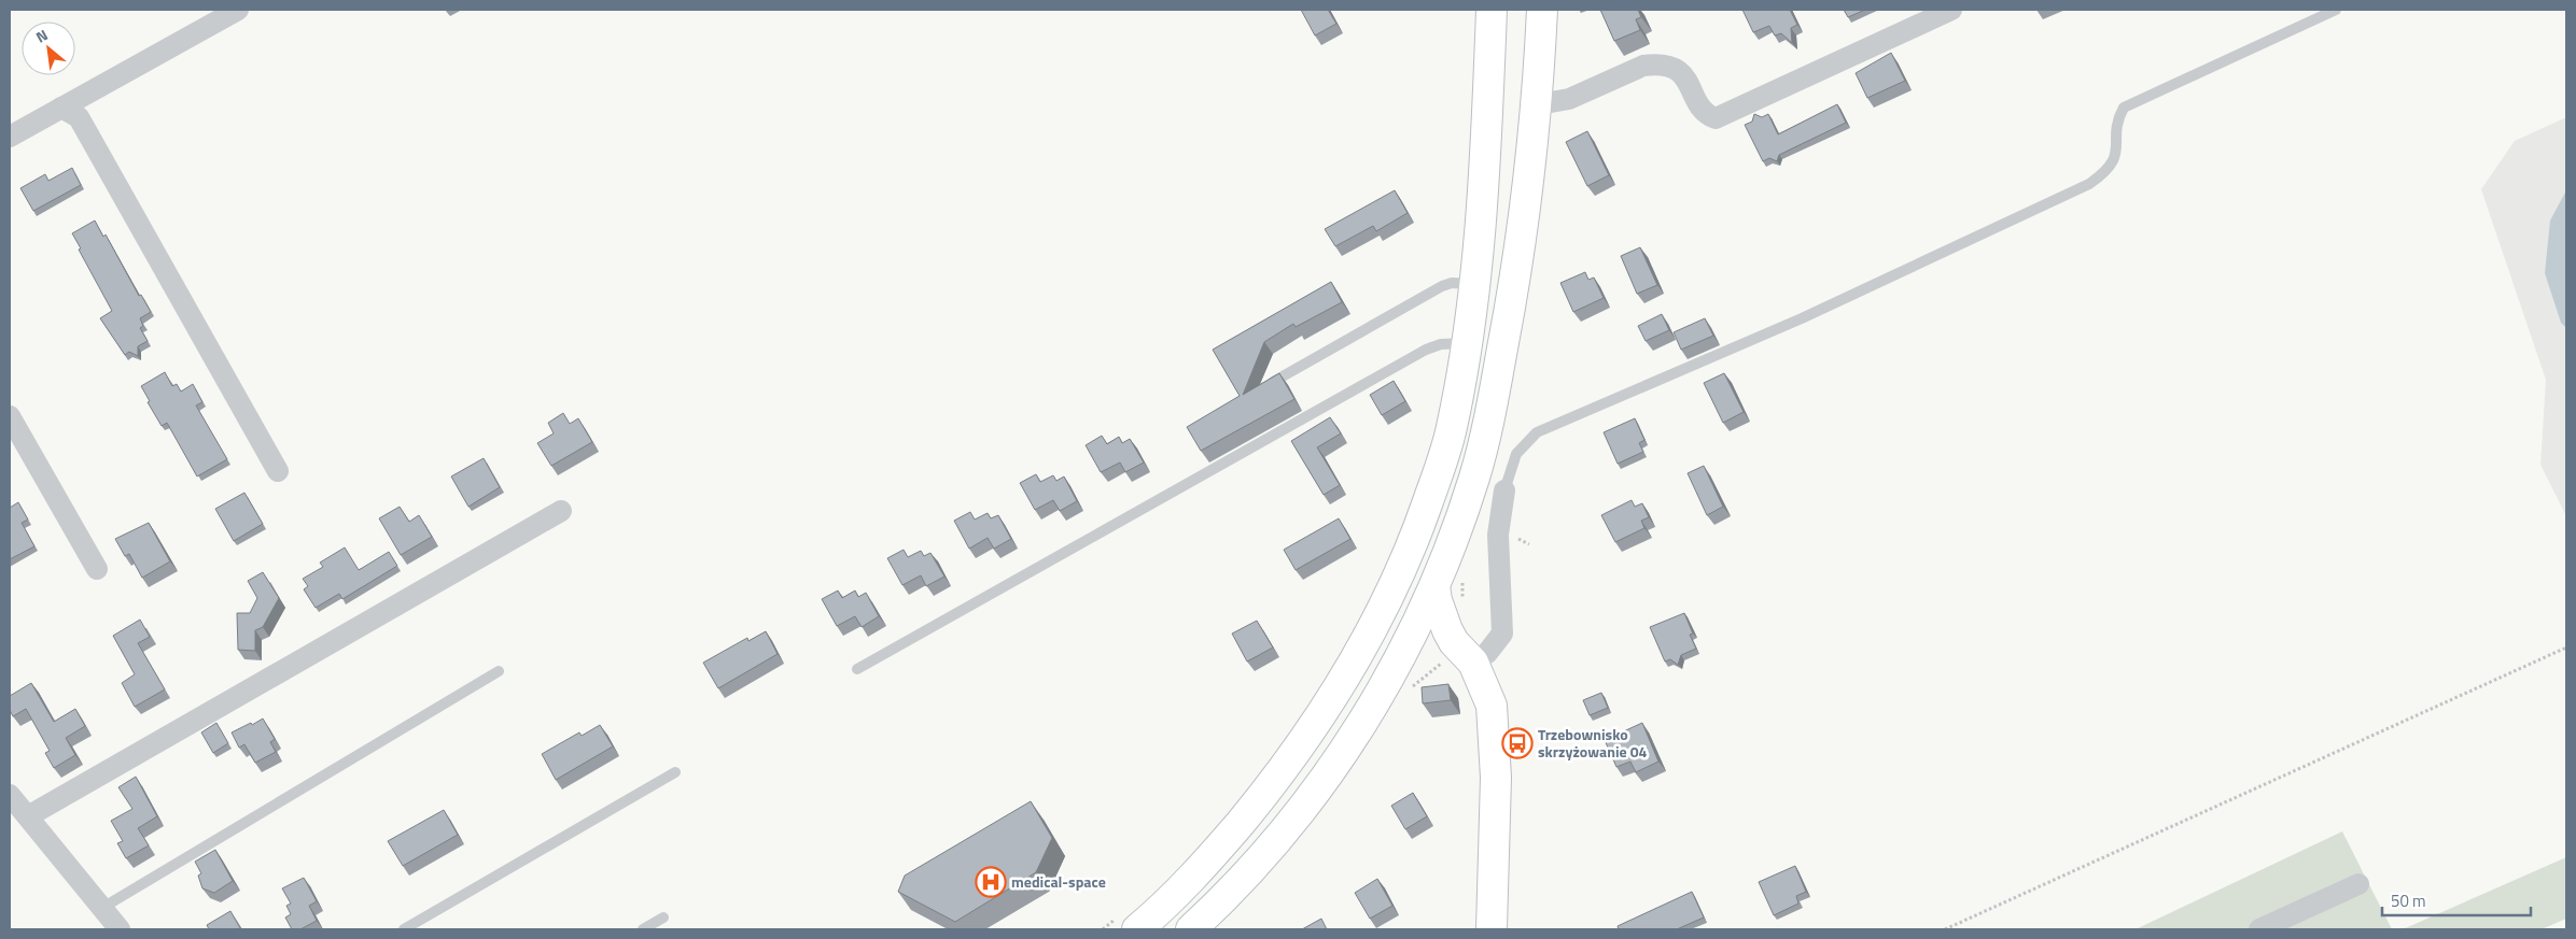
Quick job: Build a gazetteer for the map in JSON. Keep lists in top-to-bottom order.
{
  "places": {
    "bus stop": ["Trzebownisko skrzyżowanie 04"],
    "hospital": ["medical-space"]
  },
  "scale_bar": "50 m",
  "north": "top left"
}
